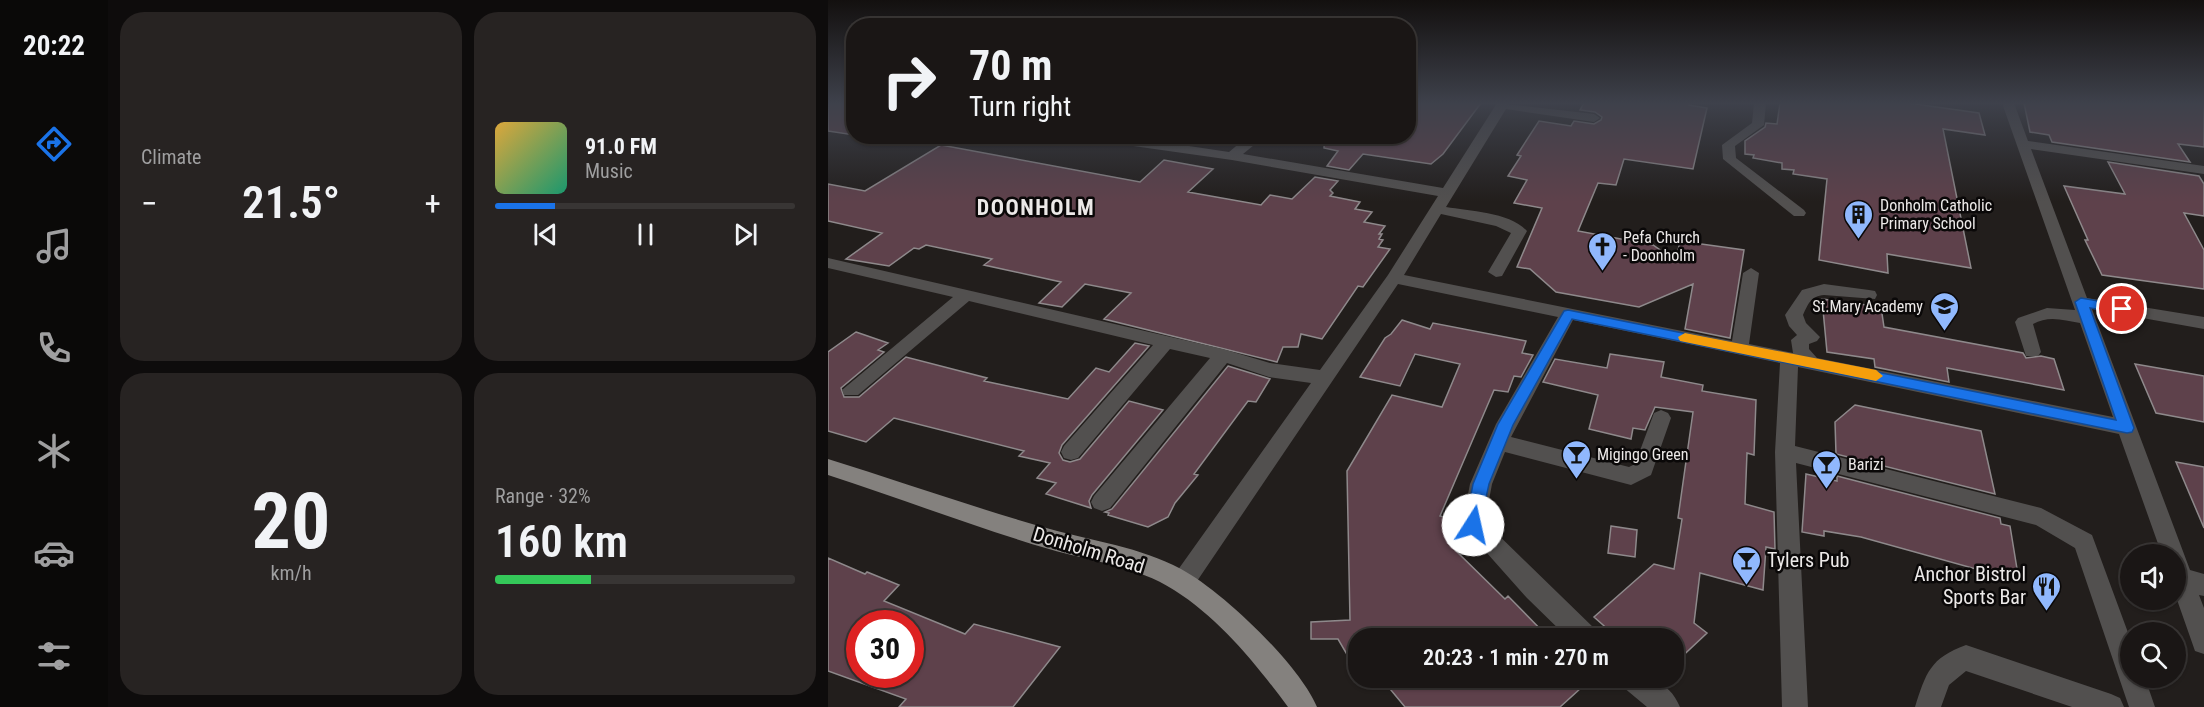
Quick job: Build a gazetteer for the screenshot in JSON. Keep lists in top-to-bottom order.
{
  "streets": {
    "main road": ["Donholm Road"]
  },
  "districts": ["DOONHOLM"],
  "places": {
    "building": ["Donholm Catholic Primary School"],
    "church": ["Pefa Church - Doonholm"],
    "school or university": ["St.Mary Academy"],
    "bar": ["Migingo Green", "Barizi", "Tylers Pub"],
    "restaurant": ["Anchor Bistrol Sports Bar"]
  },
  "page": {
    "tabs": "20:22",
    "tile": [
      "Climate",
      ["20", "km/h"],
      ["Range · 32%", "160 km"]
    ],
    "turn": ["70 m", "Turn right"],
    "song": ["91.0 FM", "Music"],
    "heat": ["−", "21.5°", "+"],
    "limit": "30",
    "trip": "20:23 · 1 min · 270 m"
  }
}
